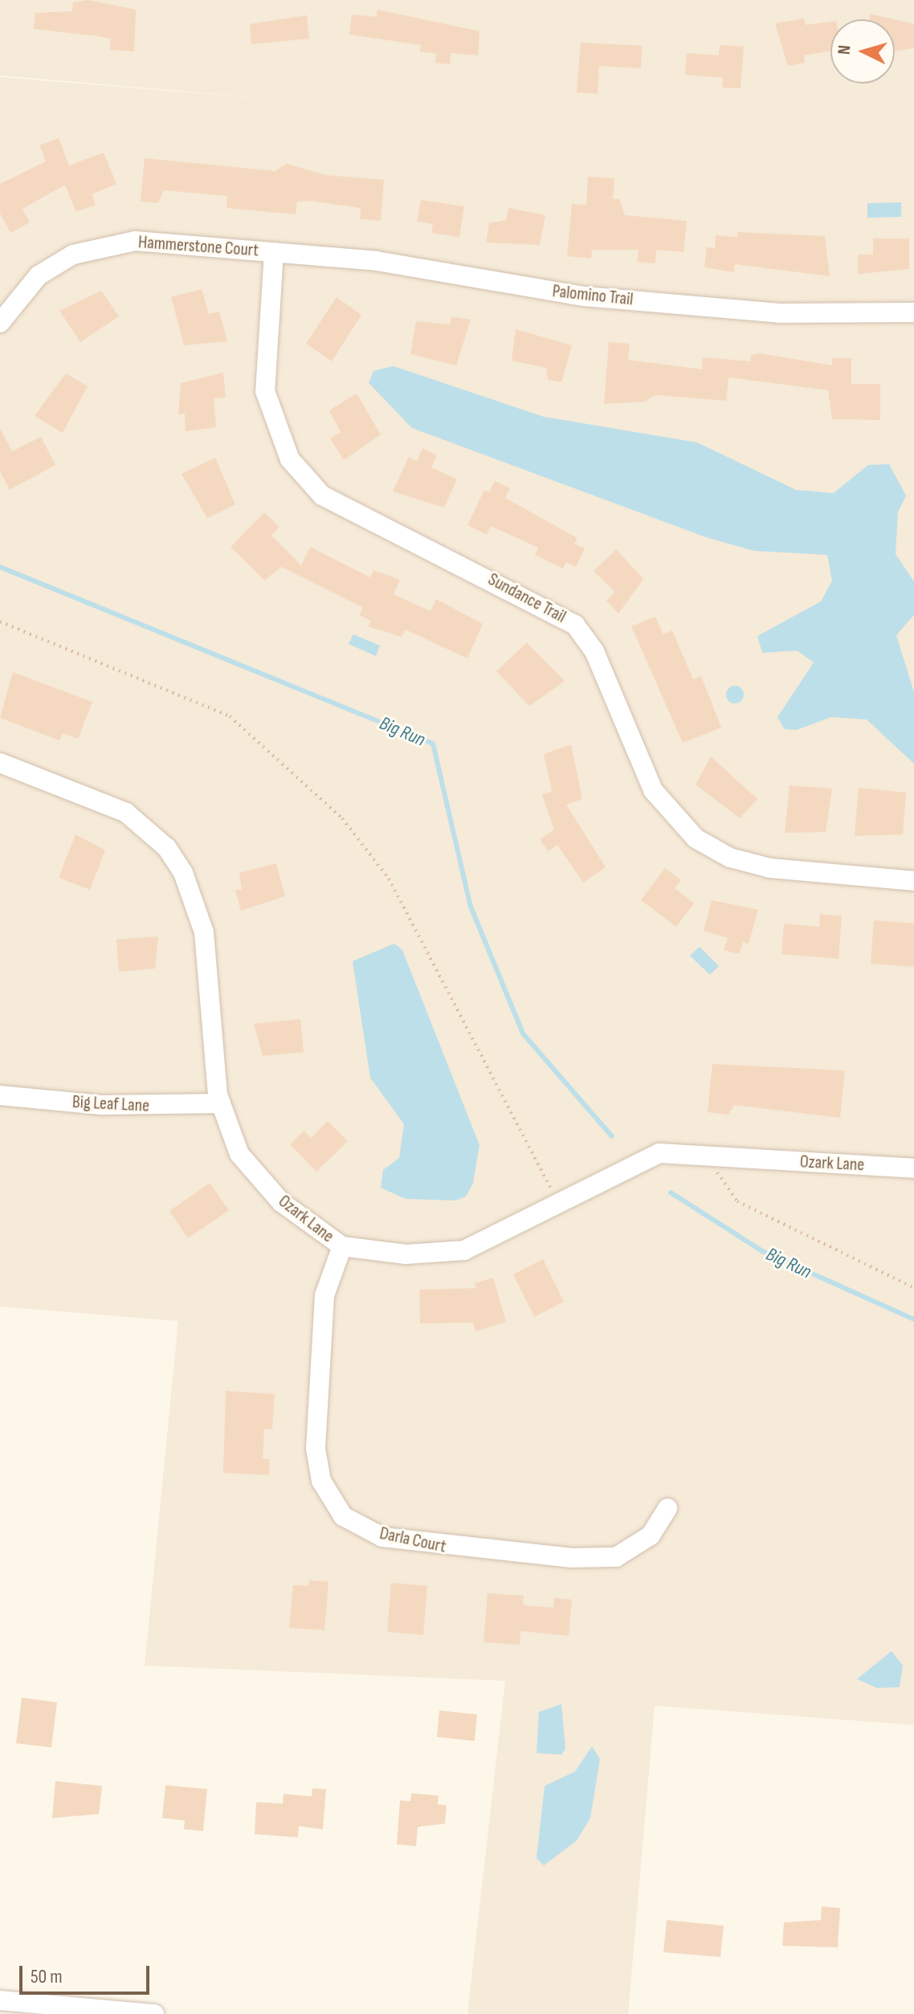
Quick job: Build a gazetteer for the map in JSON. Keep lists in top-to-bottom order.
{
  "streets": {
    "street": [
      "Hammerstone Court",
      "Palomino Trail",
      "Sundance Trail",
      "Big Leaf Lane",
      "Ozark Lane",
      "Darla Court"
    ]
  },
  "crossings": [
    ["Hammerstone Court", "Palomino Trail"],
    ["Hammerstone Court", "Sundance Trail"],
    ["Palomino Trail", "Sundance Trail"],
    ["Big Leaf Lane", "Ozark Lane"],
    ["Ozark Lane", "Darla Court"]
  ],
  "water": ["Big Run"],
  "scale_bar": "50 m",
  "north": "left"
}
